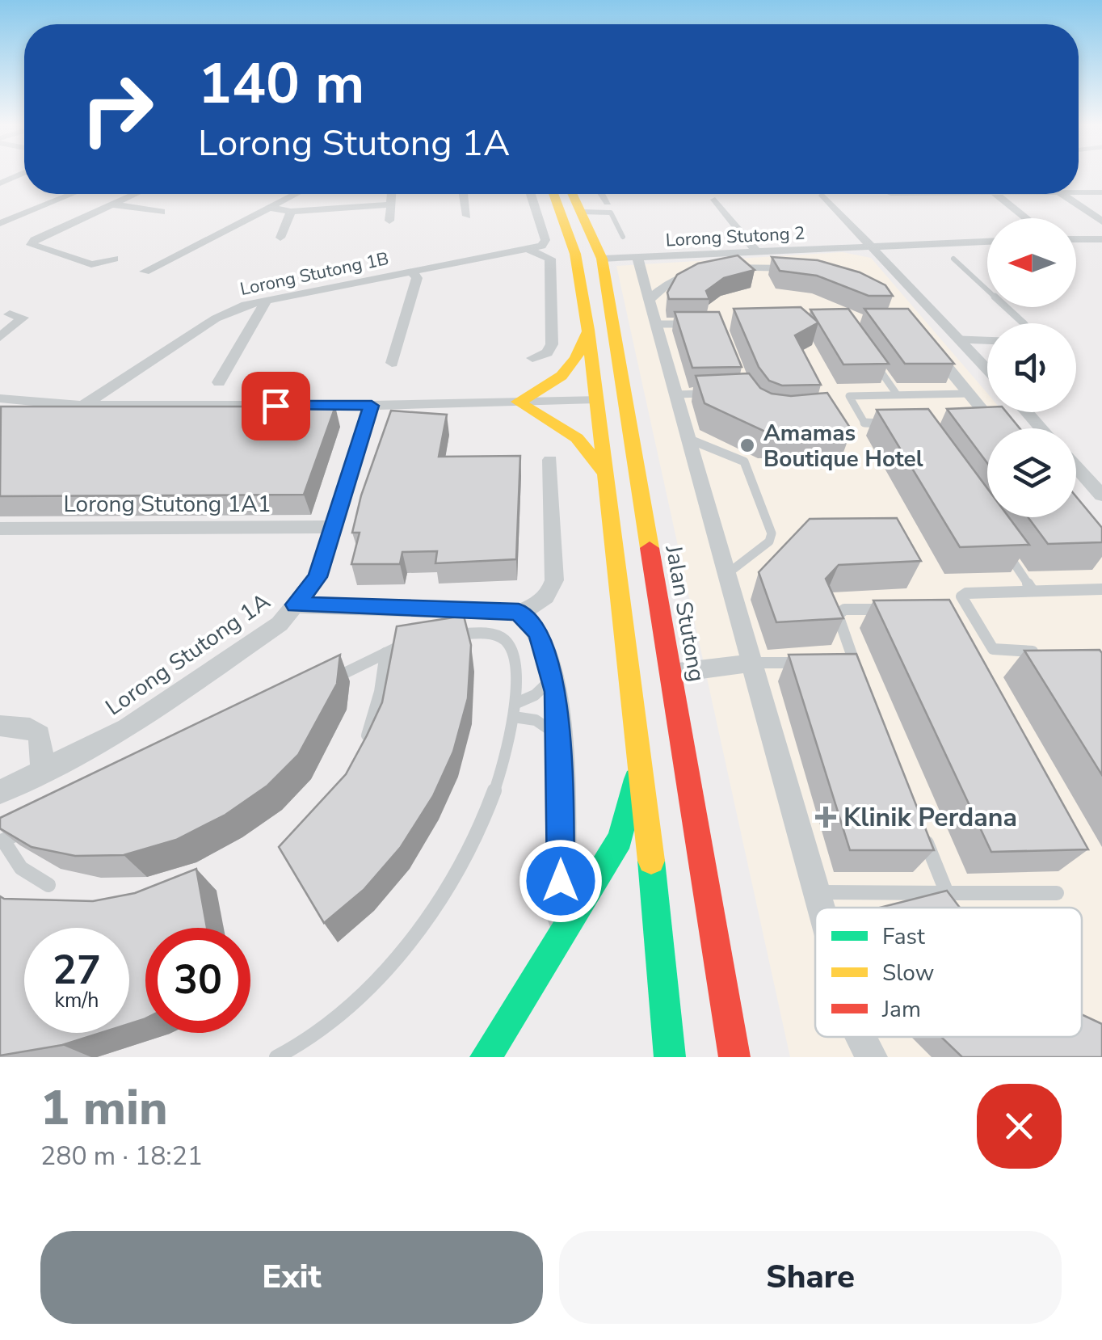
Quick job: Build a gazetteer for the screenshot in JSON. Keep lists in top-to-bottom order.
{
  "streets": {
    "main road": ["Jalan Stutong"],
    "street": [
      "Lorong Stutong 2",
      "Lorong Stutong 1B",
      "Lorong Stutong 1A1",
      "Lorong Stutong 1A"
    ]
  },
  "crossings": [
    ["Lorong Stutong 2", "Jalan Stutong"],
    ["Lorong Stutong 1A1", "Lorong Stutong 1A"]
  ],
  "places": {
    "other": ["Amamas Boutique Hotel"],
    "health": ["Klinik Perdana"]
  },
  "legend": ["Fast", "Slow", "Jam"],
  "north": "left",
  "page": {
    "turn": ["140 m", "Lorong Stutong 1A"],
    "speed": "27 km/h",
    "limit": "30",
    "heading": ["1 min", "280 m · 18:21"],
    "buttons": ["Exit", "Share"]
  }
}
